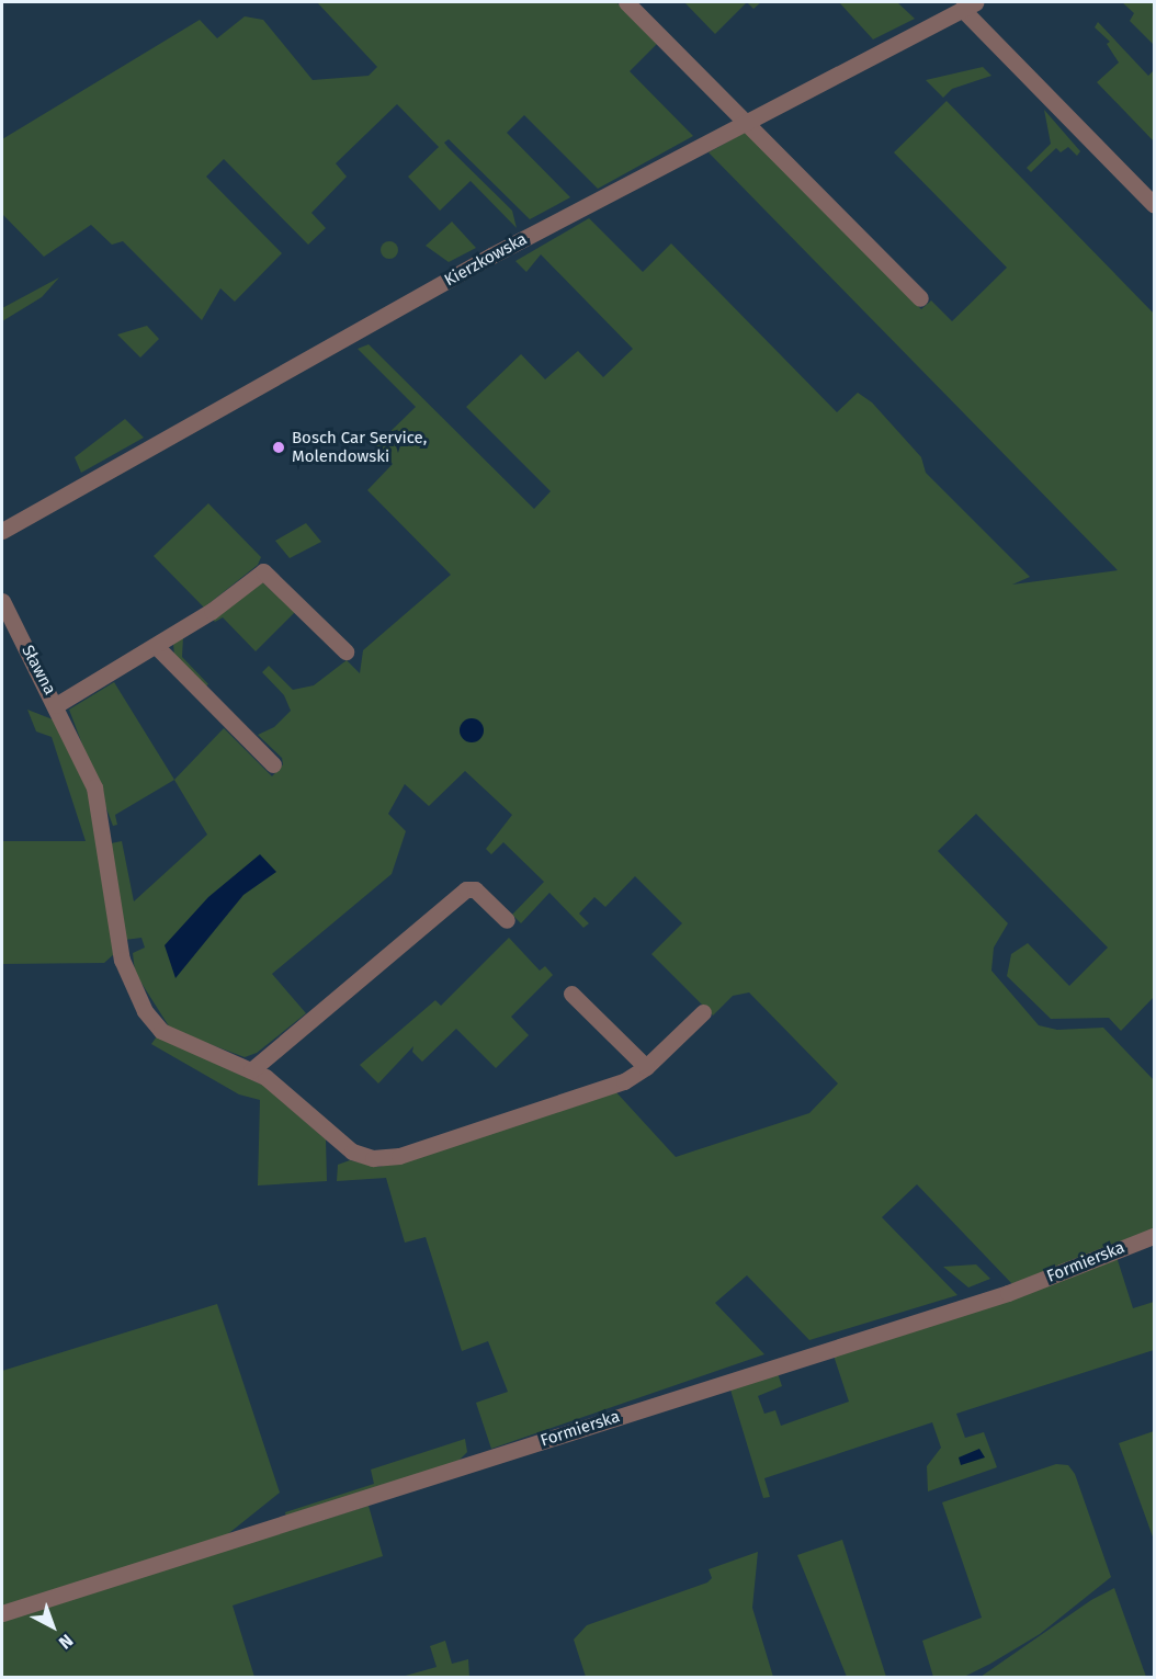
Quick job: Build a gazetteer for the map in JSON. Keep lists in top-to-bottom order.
{
  "streets": {
    "street": ["Kierzkowska", "Sławna", "Formierska"]
  },
  "places": ["Bosch Car Service, Molendowski"],
  "north": "bottom right"
}
